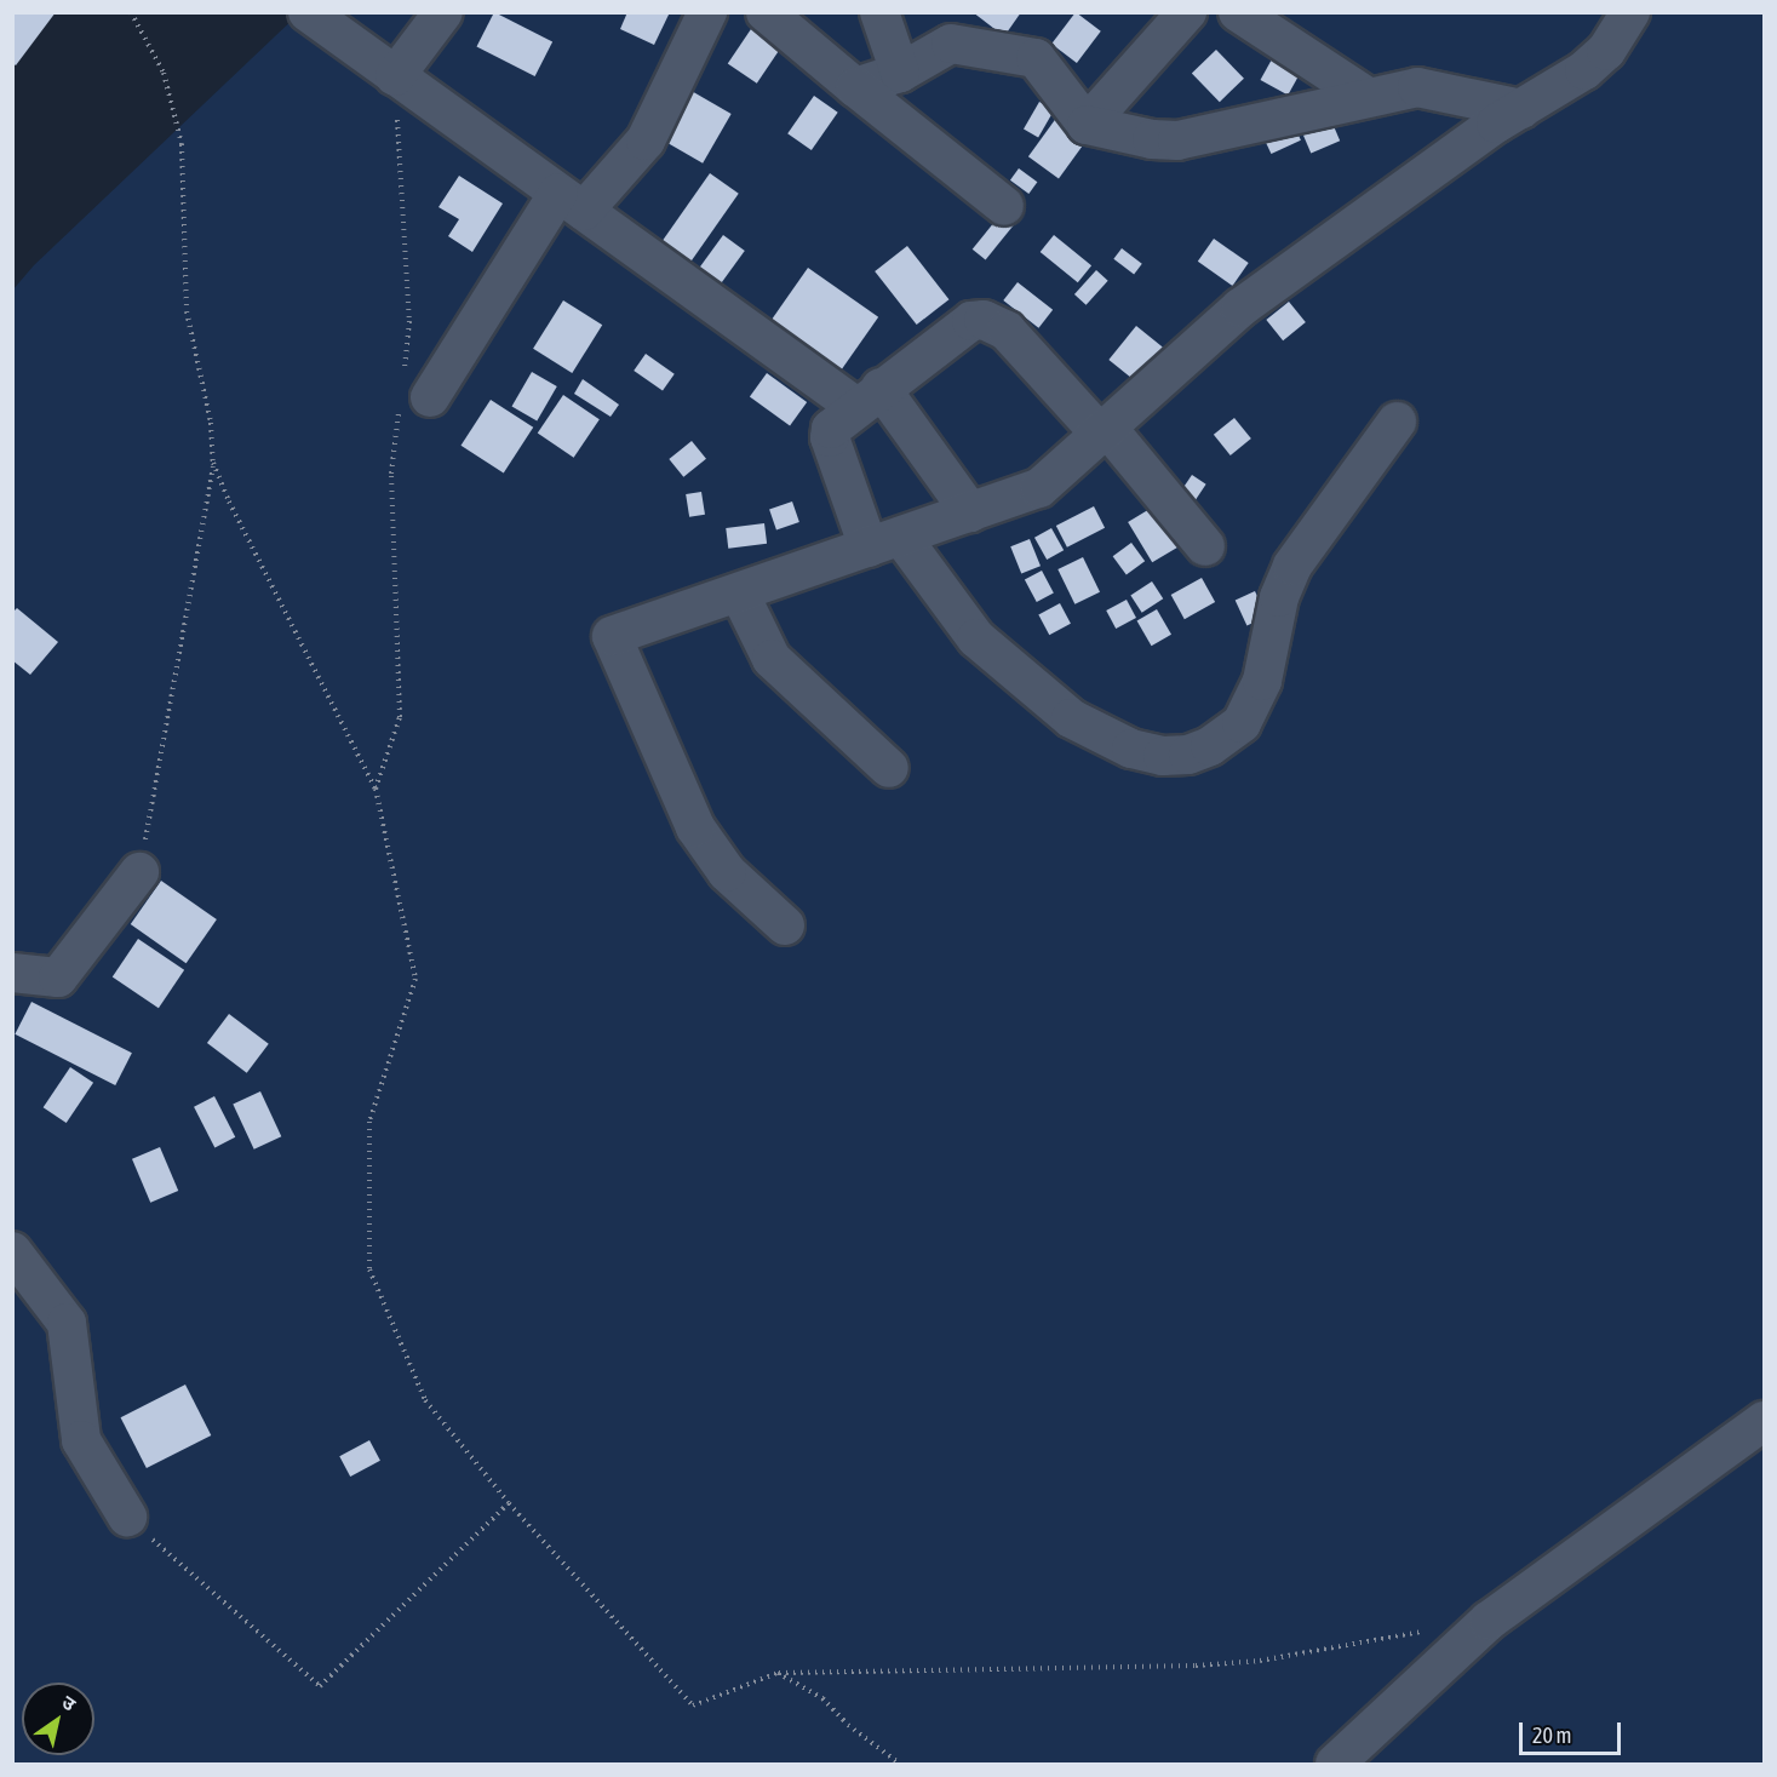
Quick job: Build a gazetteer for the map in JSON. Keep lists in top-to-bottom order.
{
  "scale_bar": "20 m",
  "north": "top right"
}
